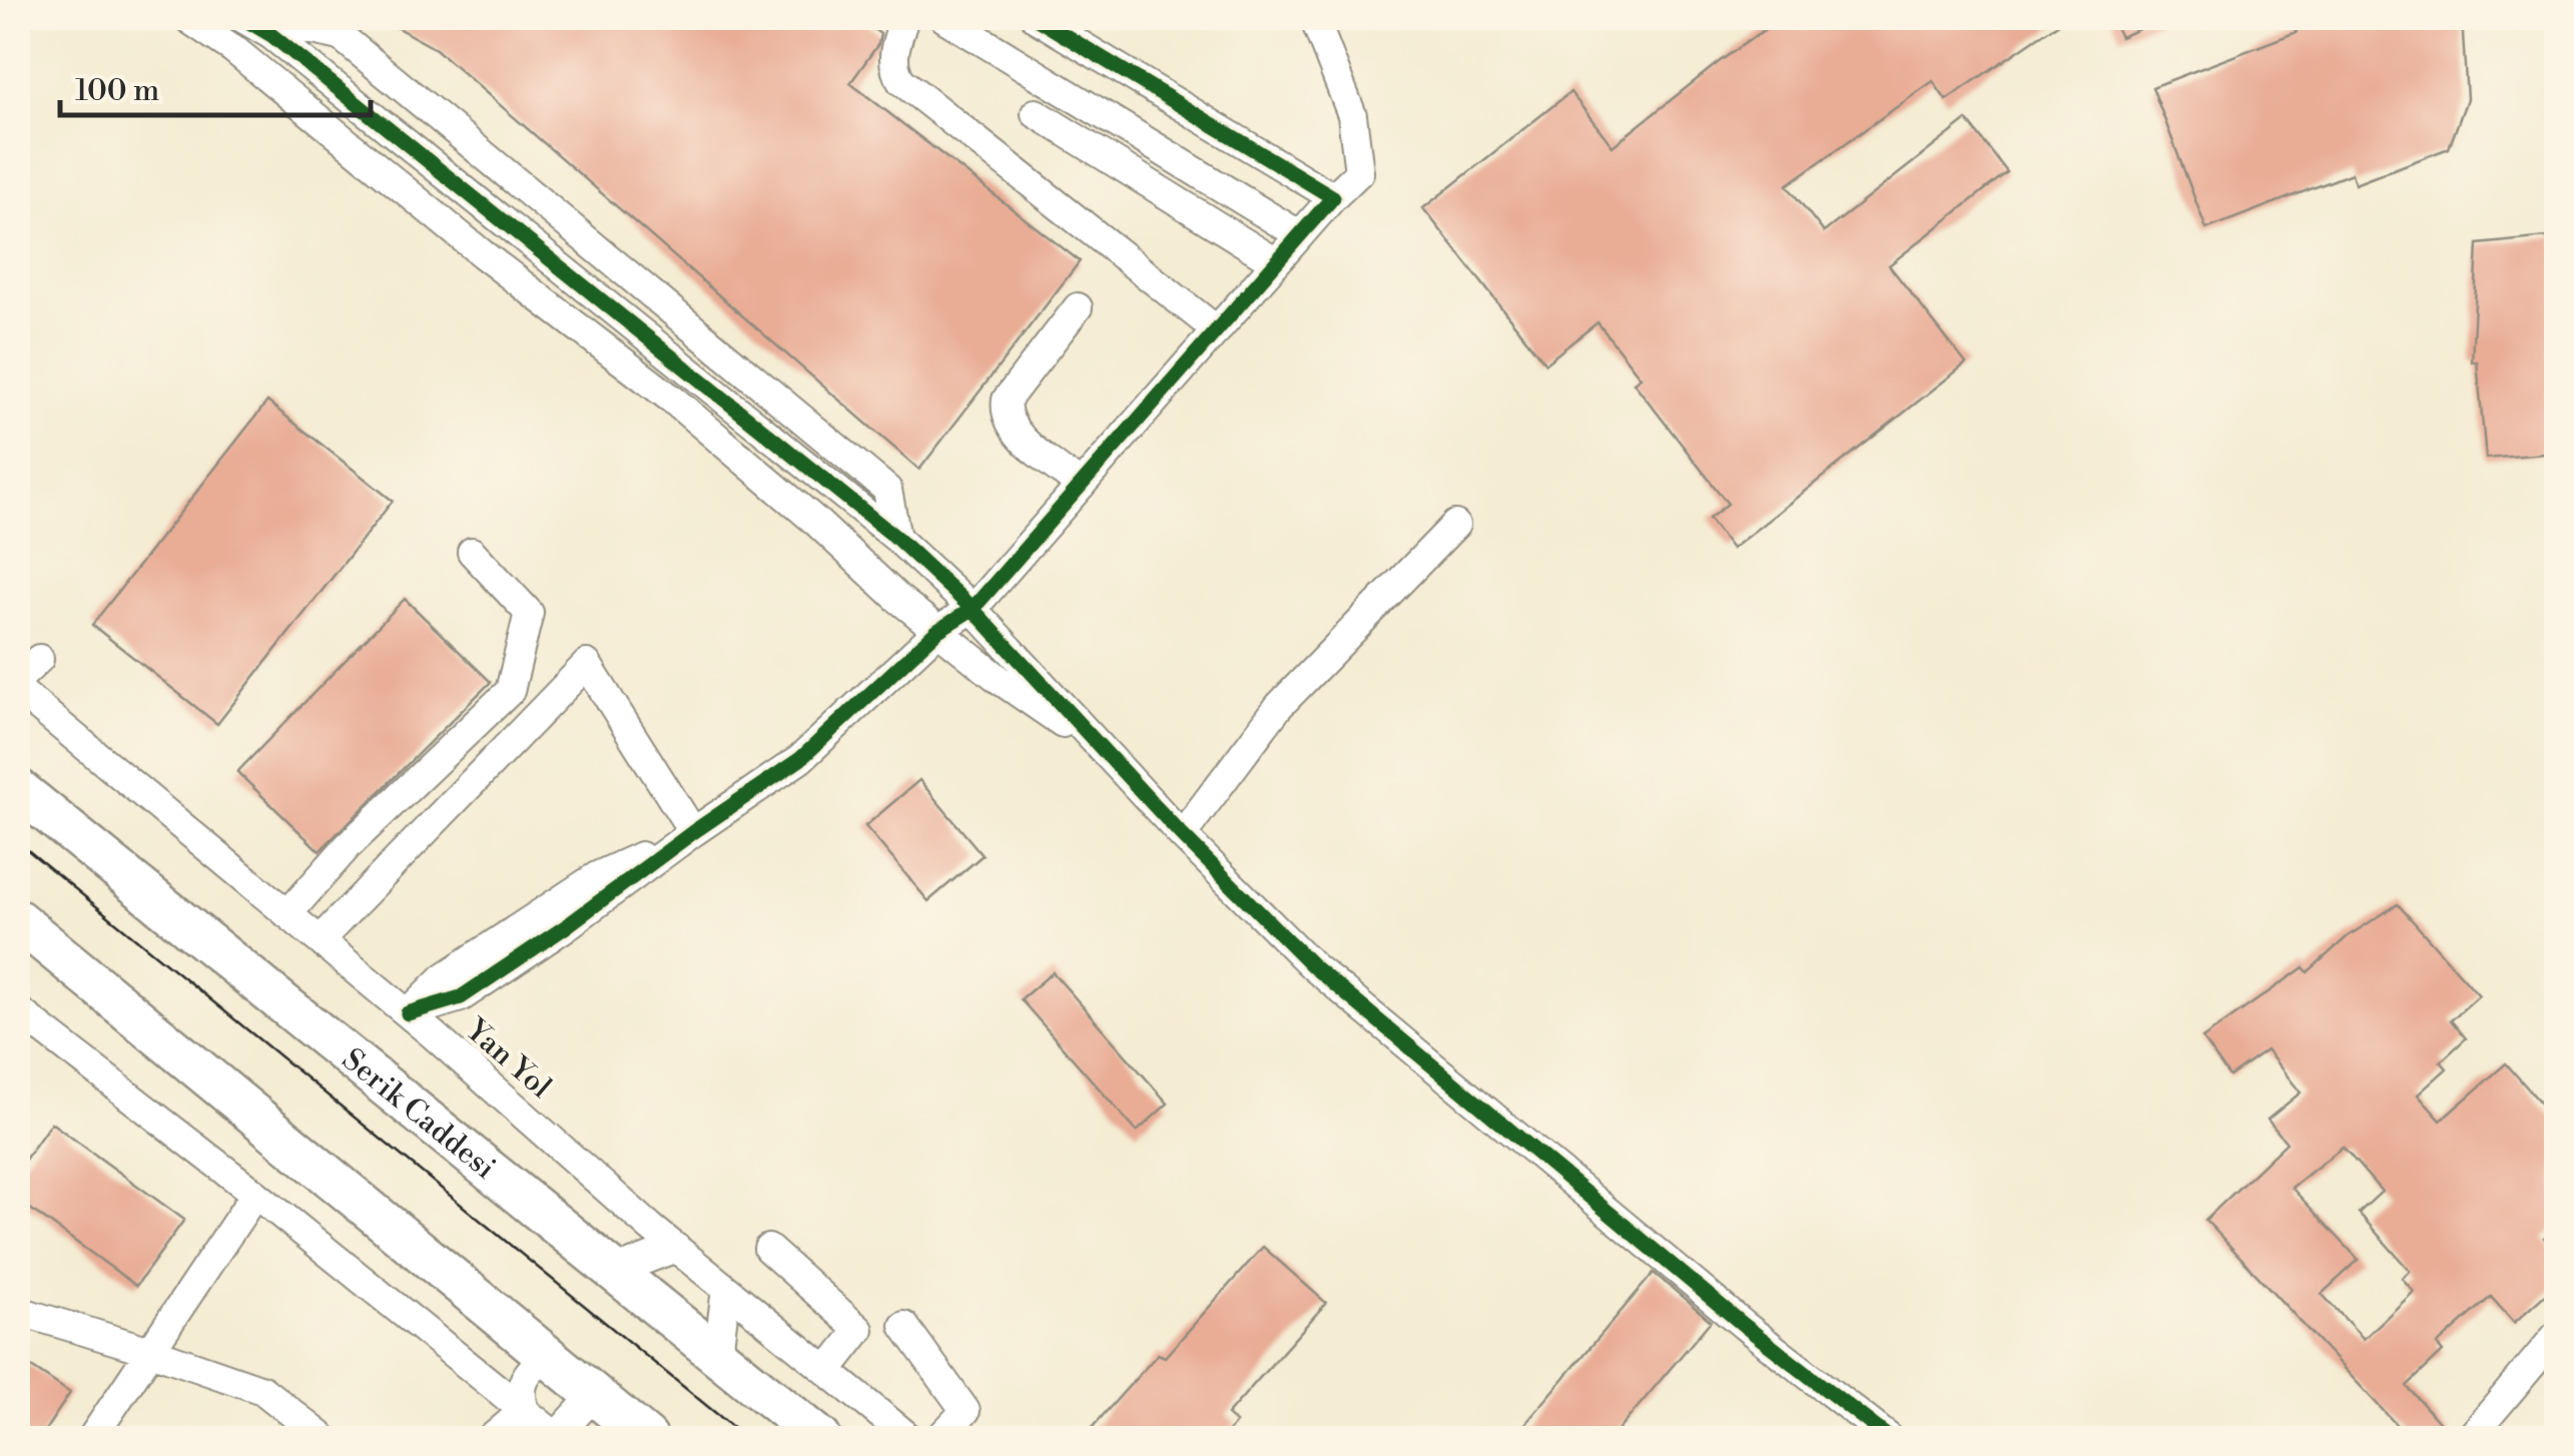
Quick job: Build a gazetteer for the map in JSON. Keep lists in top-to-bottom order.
{
  "streets": {
    "highway": ["Serik Caddesi"],
    "street": ["Yan Yol"]
  },
  "scale_bar": "100 m"
}
